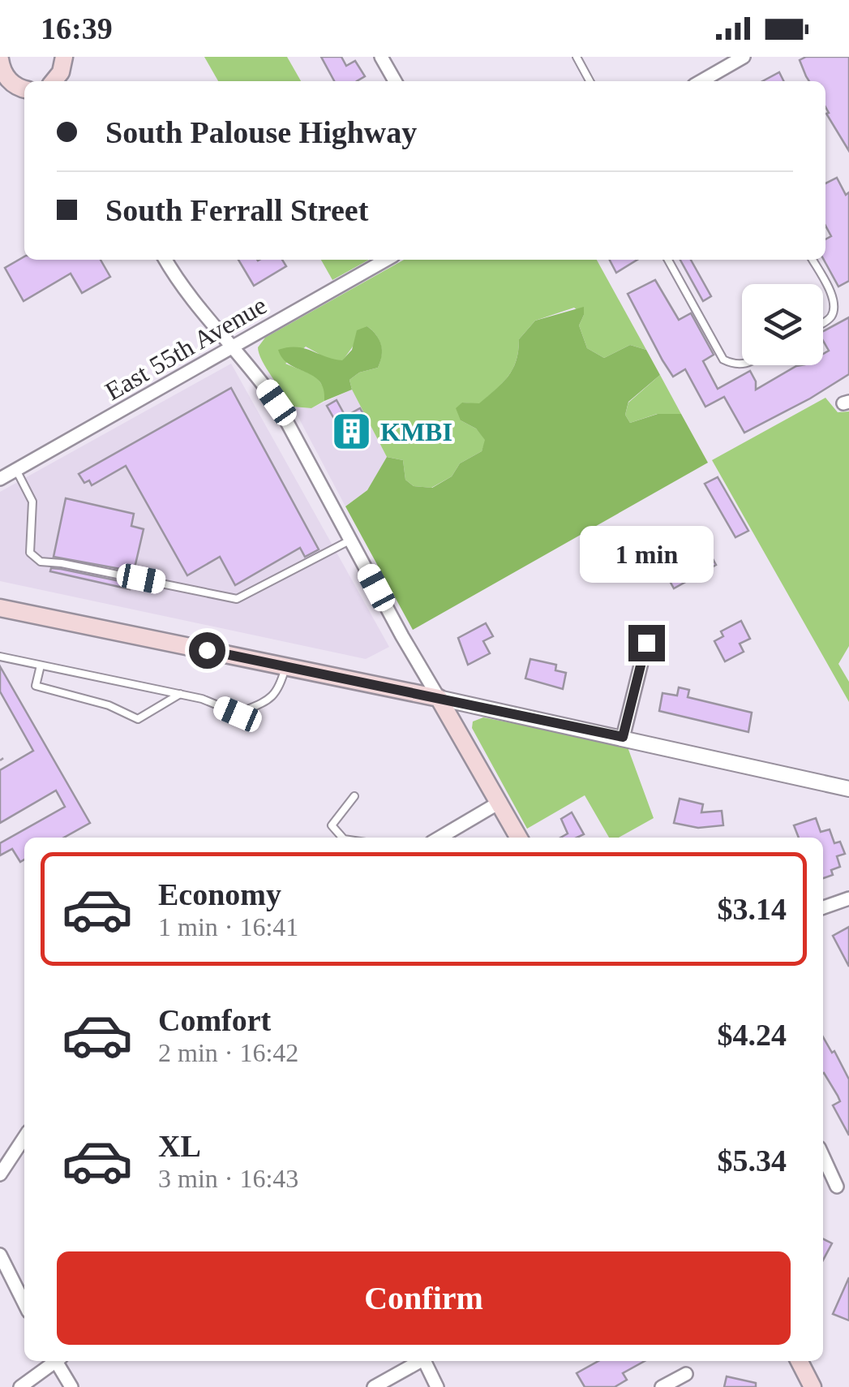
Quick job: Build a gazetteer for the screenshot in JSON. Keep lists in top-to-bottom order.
{
  "streets": {
    "street": ["East 55th Avenue"]
  },
  "places": {
    "building": ["KMBI"]
  },
  "page": {
    "status": "16:39",
    "banner": ["South Palouse Highway", "South Ferrall Street"],
    "bubble": "1 min",
    "list": [
      {
        "name": "Economy",
        "note": "1 min · 16:41",
        "value": "$3.14"
      },
      {
        "name": "Comfort",
        "note": "2 min · 16:42",
        "value": "$4.24"
      },
      {
        "name": "XL",
        "note": "3 min · 16:43",
        "value": "$5.34"
      }
    ],
    "buttons": "Confirm"
  }
}
